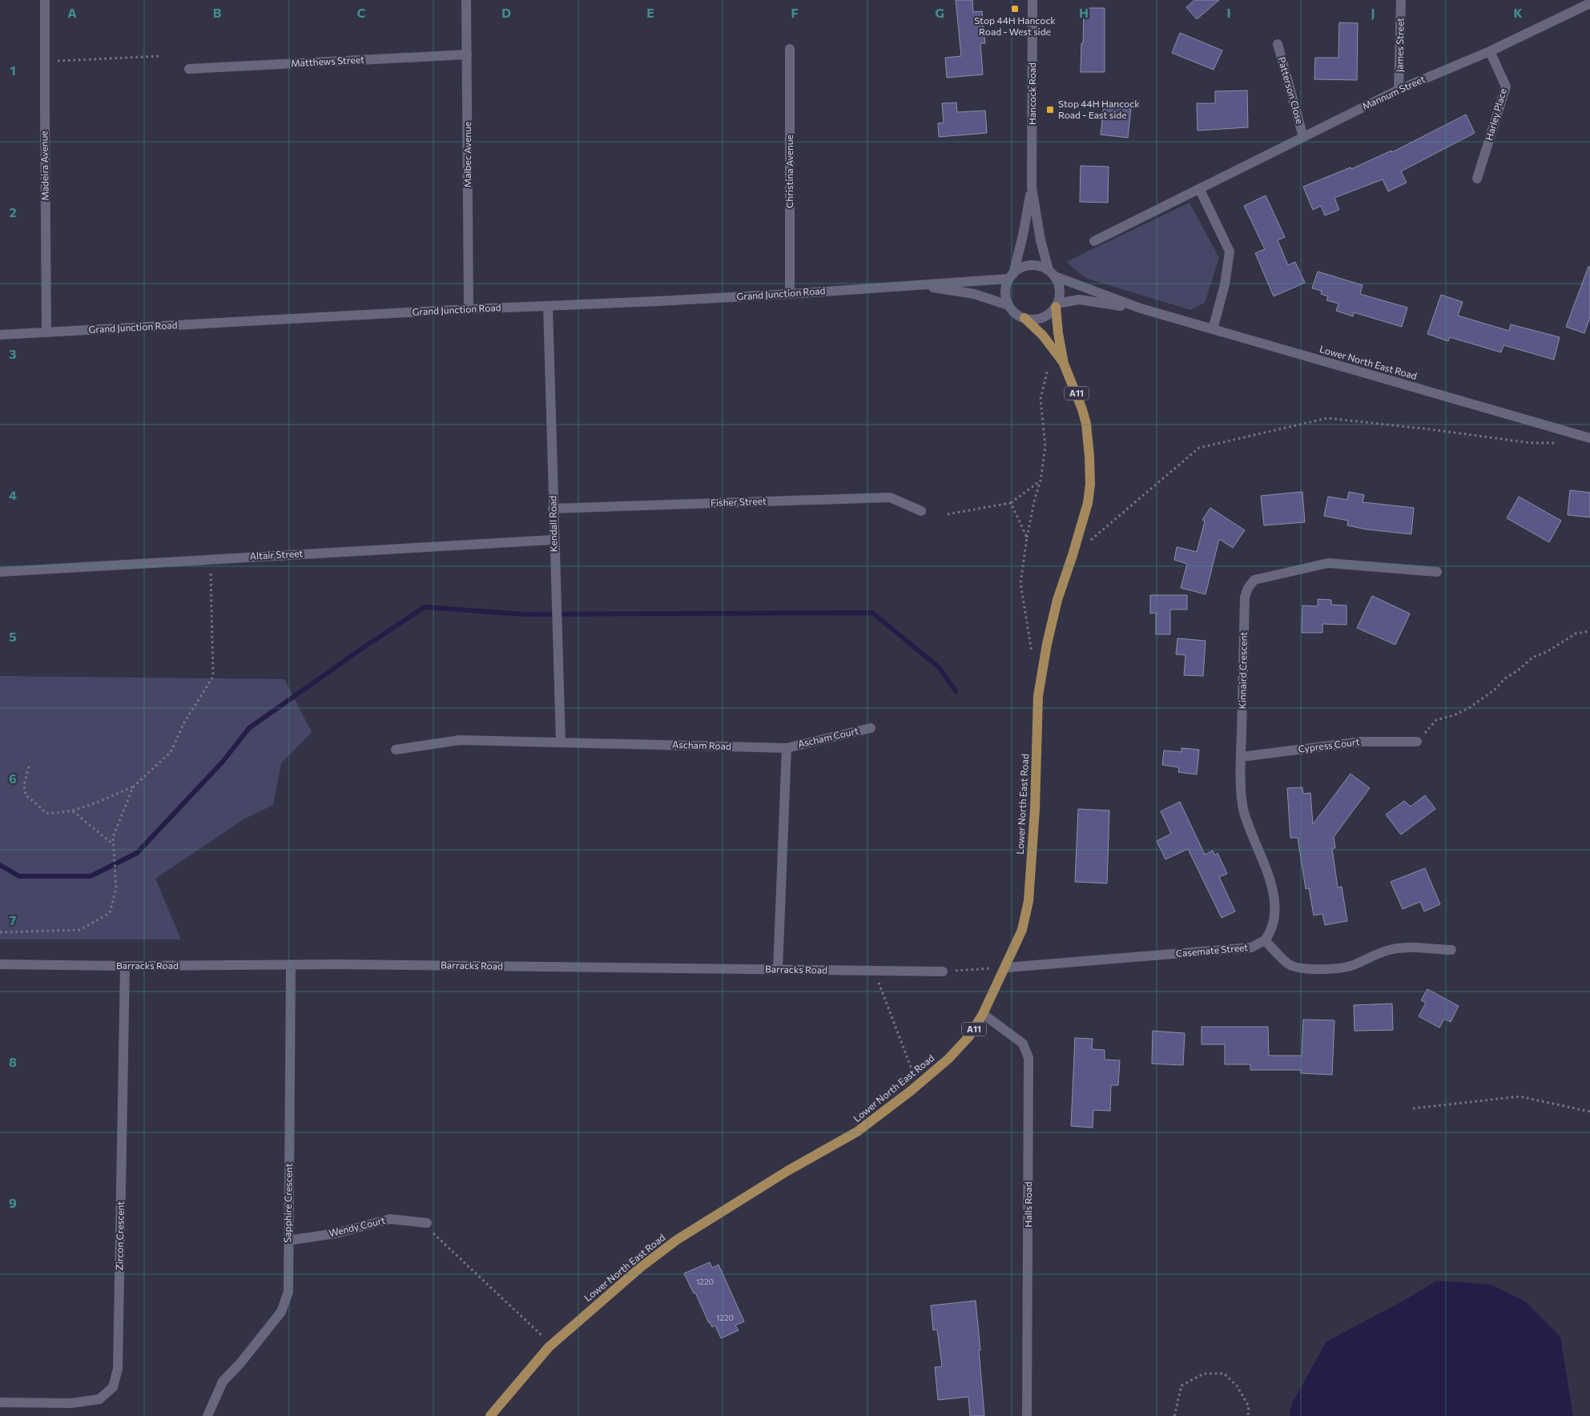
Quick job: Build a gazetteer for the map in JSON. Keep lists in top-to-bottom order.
{
  "streets": {
    "main road": ["Lower North East Road", "A11"],
    "street": [
      "James Street",
      "Matthews Street",
      "Patterson Close",
      "Mannum Street",
      "Hancock Road",
      "Harley Place",
      "Malbec Avenue",
      "Madeira Avenue",
      "Christina Avenue",
      "Grand Junction Road",
      "Fisher Street",
      "Kendall Road",
      "Altair Street",
      "Kinnaird Crescent",
      "Ascham Court",
      "Ascham Road",
      "Cypress Court",
      "Casemate Street",
      "Barracks Road",
      "Sapphire Crescent",
      "Halls Road",
      "Wendy Court",
      "Zircon Crescent"
    ]
  },
  "crossings": [
    ["James Street", "Mannum Street"],
    ["Matthews Street", "Malbec Avenue"],
    ["Patterson Close", "Mannum Street"],
    ["Mannum Street", "Harley Place"],
    ["Hancock Road", "Grand Junction Road"],
    ["Hancock Road", "Lower North East Road"],
    ["Hancock Road", "A11"],
    ["Malbec Avenue", "Grand Junction Road"],
    ["Madeira Avenue", "Grand Junction Road"],
    ["Christina Avenue", "Grand Junction Road"],
    ["Grand Junction Road", "Lower North East Road"],
    ["Grand Junction Road", "A11"],
    ["Grand Junction Road", "Kendall Road"],
    ["Lower North East Road", "A11"],
    ["Lower North East Road", "Casemate Street"],
    ["Lower North East Road", "Halls Road"],
    ["Fisher Street", "Kendall Road"],
    ["Kendall Road", "Altair Street"],
    ["Kendall Road", "Ascham Road"],
    ["Kinnaird Crescent", "Cypress Court"],
    ["Kinnaird Crescent", "Casemate Street"],
    ["Ascham Court", "Ascham Road"],
    ["Barracks Road", "Sapphire Crescent"],
    ["Barracks Road", "Zircon Crescent"],
    ["Sapphire Crescent", "Wendy Court"]
  ],
  "places": {
    "transit": ["Stop 44H Hancock Road - West side", "Stop 44H Hancock Road - East side"]
  },
  "house_numbers": ["1220", "1220"],
  "grid": {
    "columns": [
      "A",
      "B",
      "C",
      "D",
      "E",
      "F",
      "G",
      "H",
      "I",
      "J",
      "K"
    ],
    "rows": [
      "1",
      "2",
      "3",
      "4",
      "5",
      "6",
      "7",
      "8",
      "9"
    ]
  }
}
